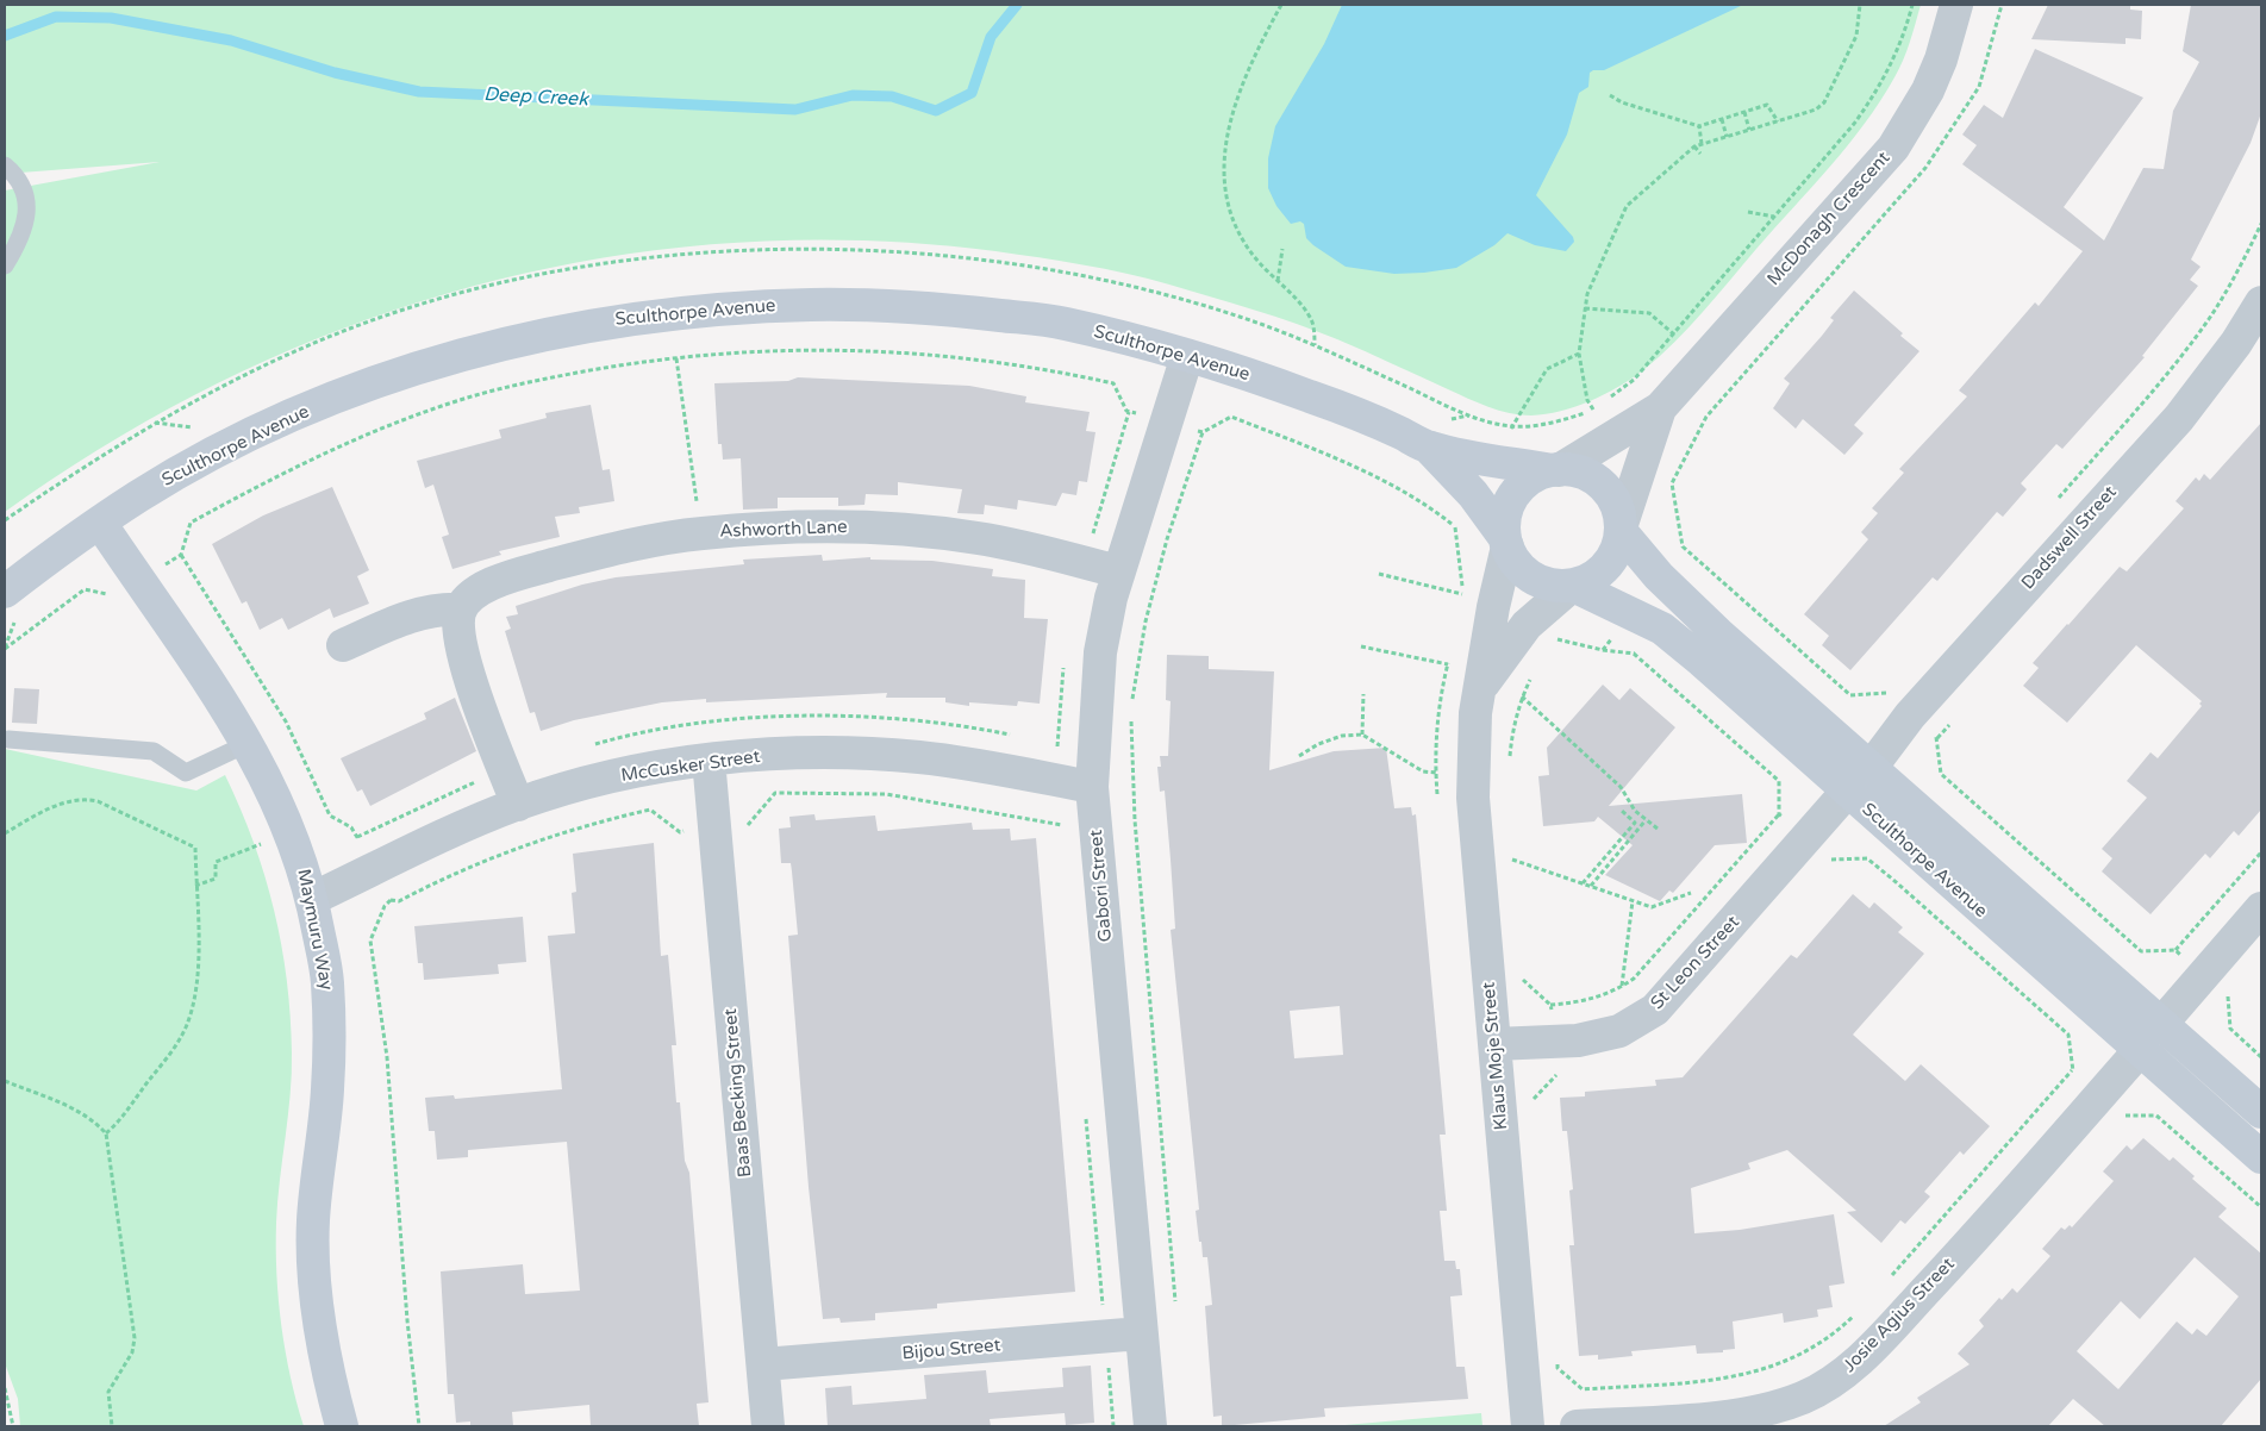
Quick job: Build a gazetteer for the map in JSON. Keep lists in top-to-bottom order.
{
  "streets": {
    "street": [
      "McDonagh Crescent",
      "Sculthorpe Avenue",
      "Ashworth Lane",
      "Dadswell Street",
      "McCusker Street",
      "Gabori Street",
      "Maymuru Way",
      "St Leon Street",
      "Klaus Moje Street",
      "Baas Becking Street",
      "Josie Agius Street",
      "Bijou Street"
    ]
  },
  "crossings": [
    ["McDonagh Crescent", "Sculthorpe Avenue"],
    ["McDonagh Crescent", "Klaus Moje Street"],
    ["Sculthorpe Avenue", "Dadswell Street"],
    ["Sculthorpe Avenue", "Gabori Street"],
    ["Sculthorpe Avenue", "Maymuru Way"],
    ["Sculthorpe Avenue", "St Leon Street"],
    ["Sculthorpe Avenue", "Klaus Moje Street"],
    ["Sculthorpe Avenue", "Josie Agius Street"],
    ["Ashworth Lane", "Gabori Street"],
    ["McCusker Street", "Gabori Street"],
    ["McCusker Street", "Maymuru Way"],
    ["McCusker Street", "Baas Becking Street"],
    ["Gabori Street", "Bijou Street"],
    ["St Leon Street", "Klaus Moje Street"],
    ["Baas Becking Street", "Bijou Street"]
  ],
  "water": ["Deep Creek"]
}
